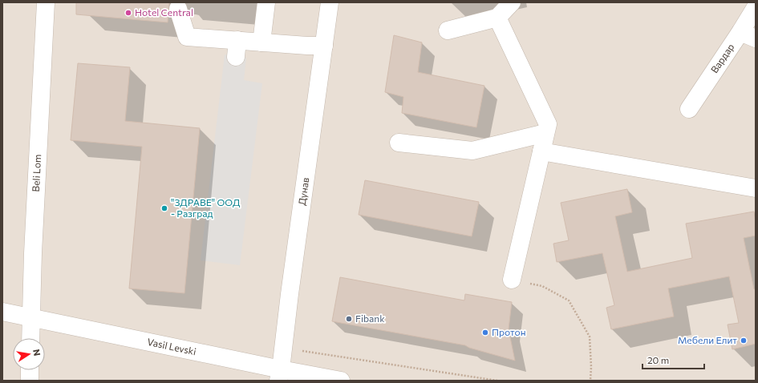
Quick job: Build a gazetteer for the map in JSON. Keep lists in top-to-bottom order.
{
  "streets": {
    "street": [
      "Вардар",
      "Beli Lom",
      "Дунав",
      "Vasil Levski"
    ]
  },
  "crossings": [
    ["Beli Lom", "Vasil Levski"],
    ["Дунав", "Vasil Levski"]
  ],
  "places": [
    "Hotel Central",
    "\"ЗДРАВЕ\" ООД - Разград",
    "Fibank",
    "Протон",
    "Мебели Елит"
  ],
  "scale_bar": "20 m",
  "north": "right"
}
